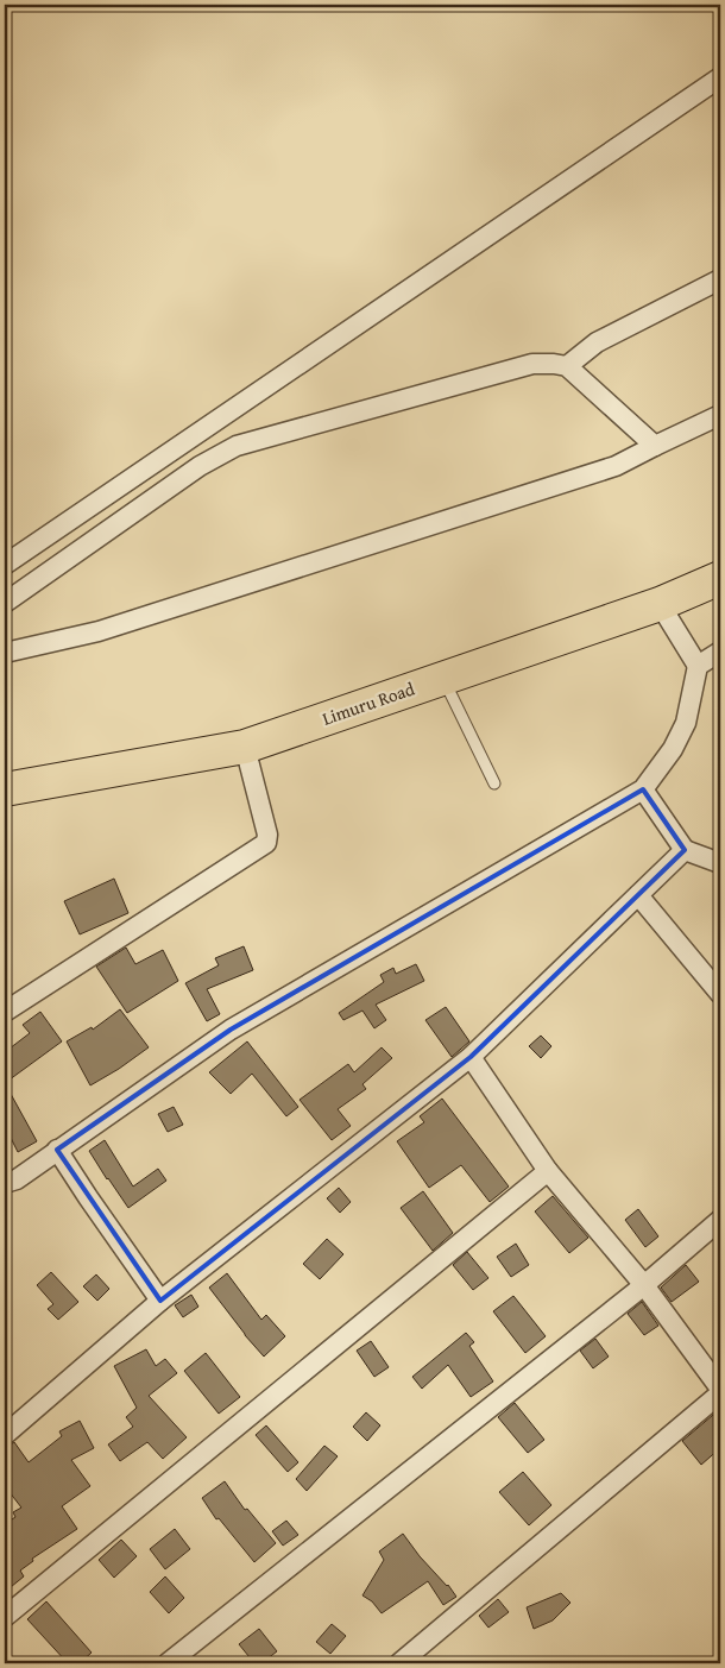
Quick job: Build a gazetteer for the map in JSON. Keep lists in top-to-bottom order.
{
  "streets": {
    "highway": ["Limuru Road"]
  }
}
